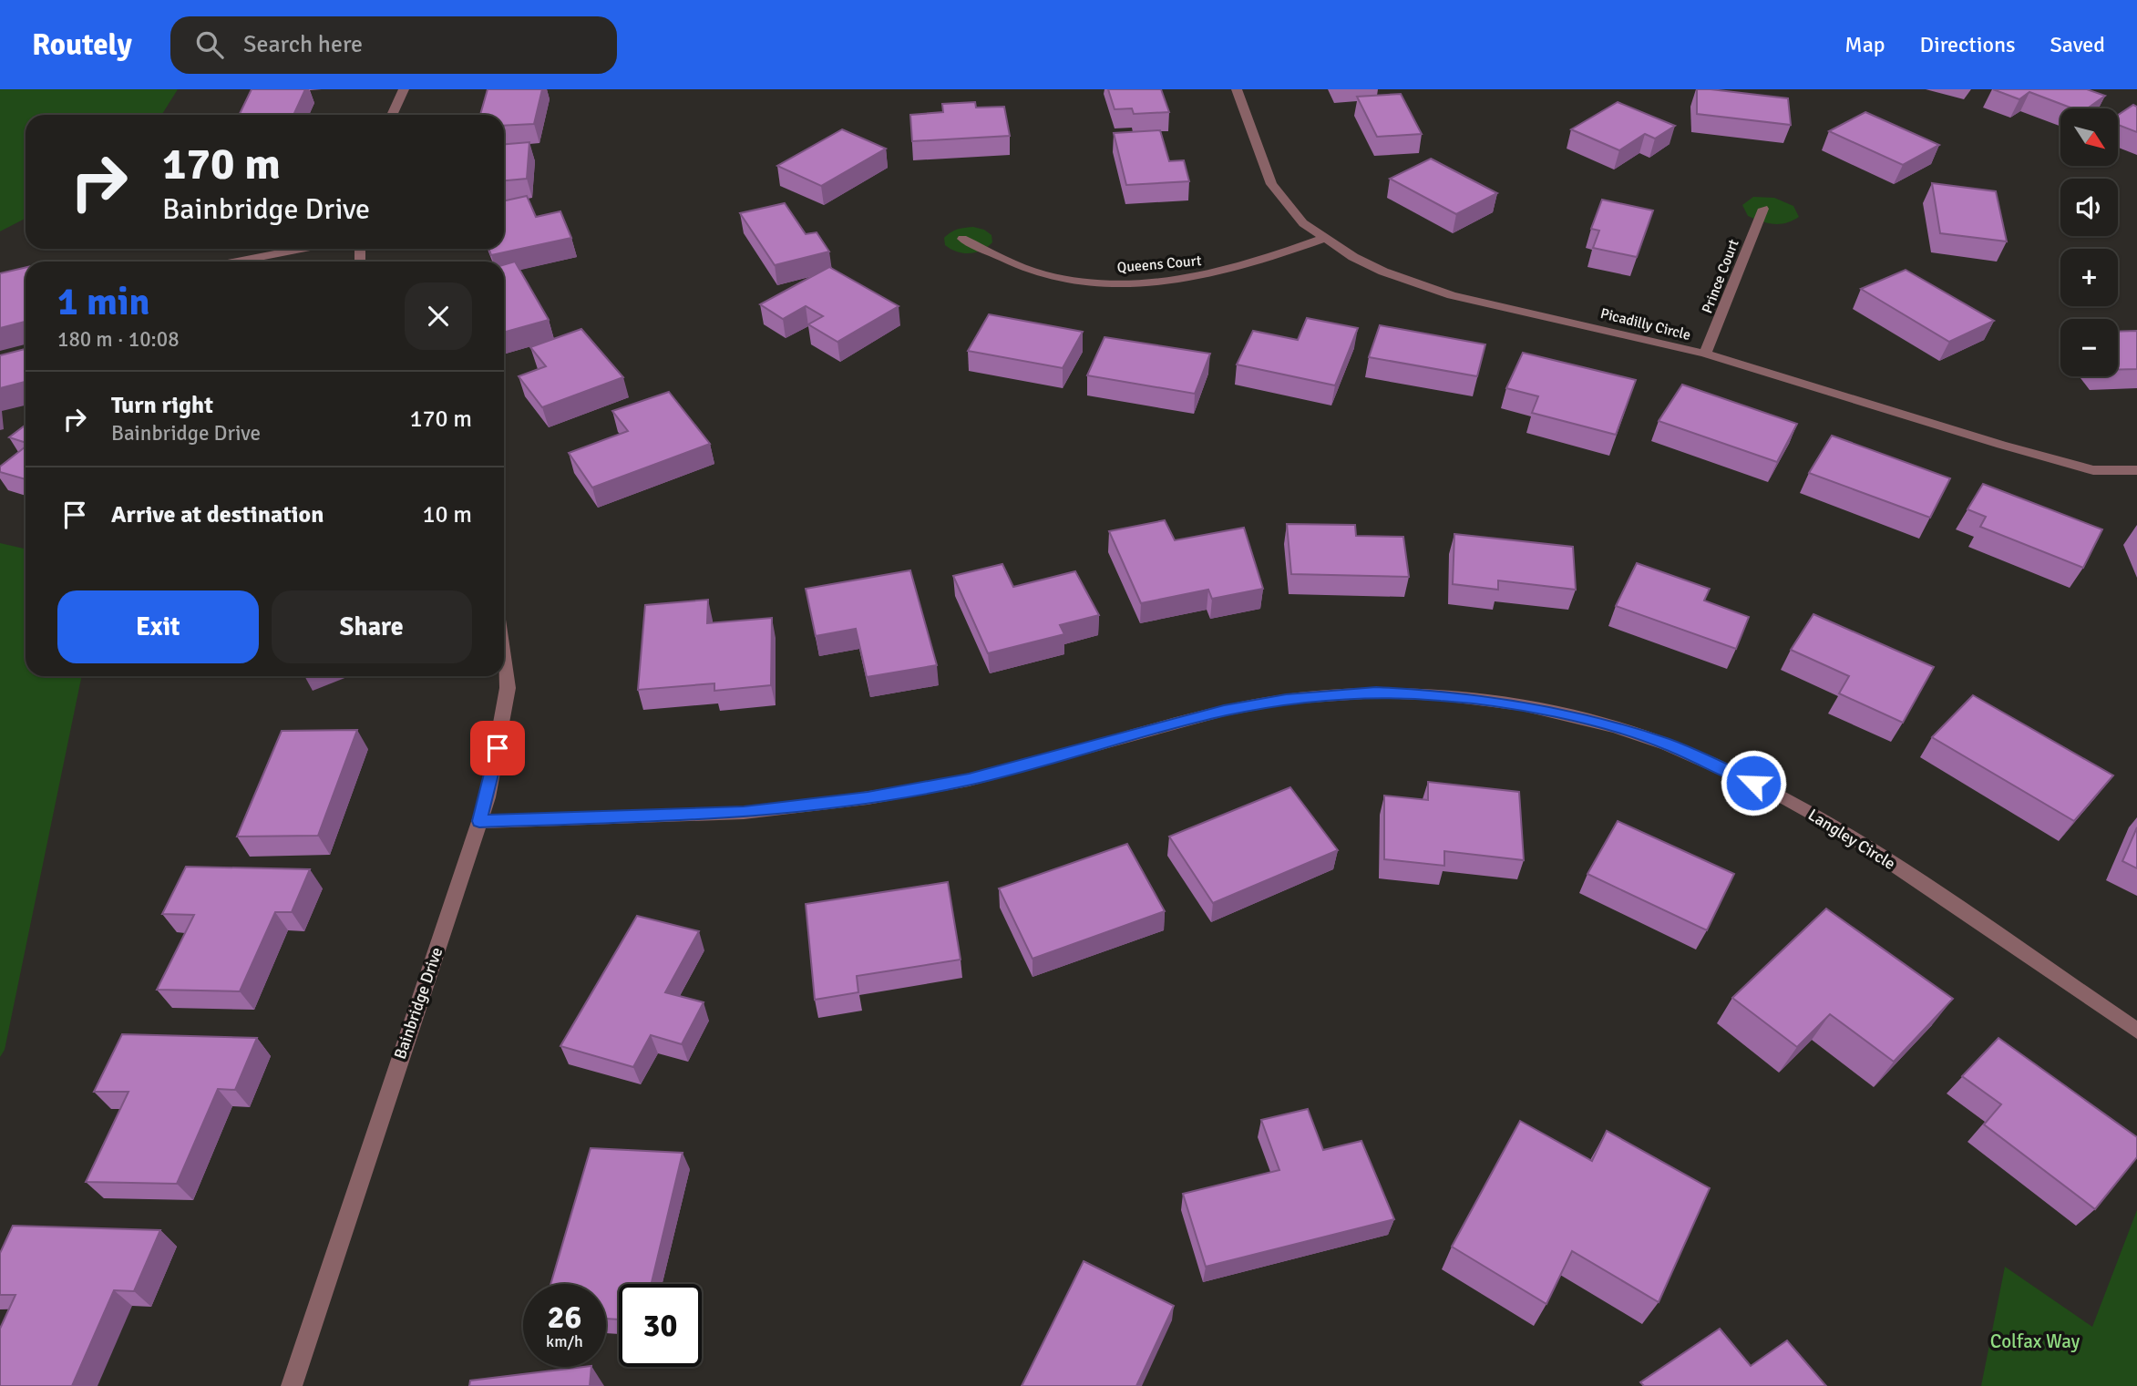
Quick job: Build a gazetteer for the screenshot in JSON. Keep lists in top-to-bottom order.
{
  "streets": {
    "street": [
      "Queens Court",
      "Prince Court",
      "Picadilly Circle",
      "Langley Circle",
      "Bainbridge Drive"
    ]
  },
  "crossings": [
    ["Queens Court", "Picadilly Circle"],
    ["Prince Court", "Picadilly Circle"],
    ["Langley Circle", "Bainbridge Drive"]
  ],
  "parks": ["Colfax Way"],
  "north": "bottom right",
  "page": {
    "header": "Routely",
    "search": "Search here",
    "nav": ["Map", "Directions", "Saved"],
    "map_buttons": ["+", "−"],
    "turn": ["170 m", "Bainbridge Drive"],
    "heading": ["1 min", "180 m · 10:08"],
    "list": [
      {
        "name": "Turn right",
        "note": "Bainbridge Drive",
        "value": "170 m"
      },
      {
        "name": "Arrive at destination",
        "value": "10 m"
      }
    ],
    "buttons": ["Exit", "Share"],
    "speed": "26 km/h",
    "limit": "30"
  }
}
